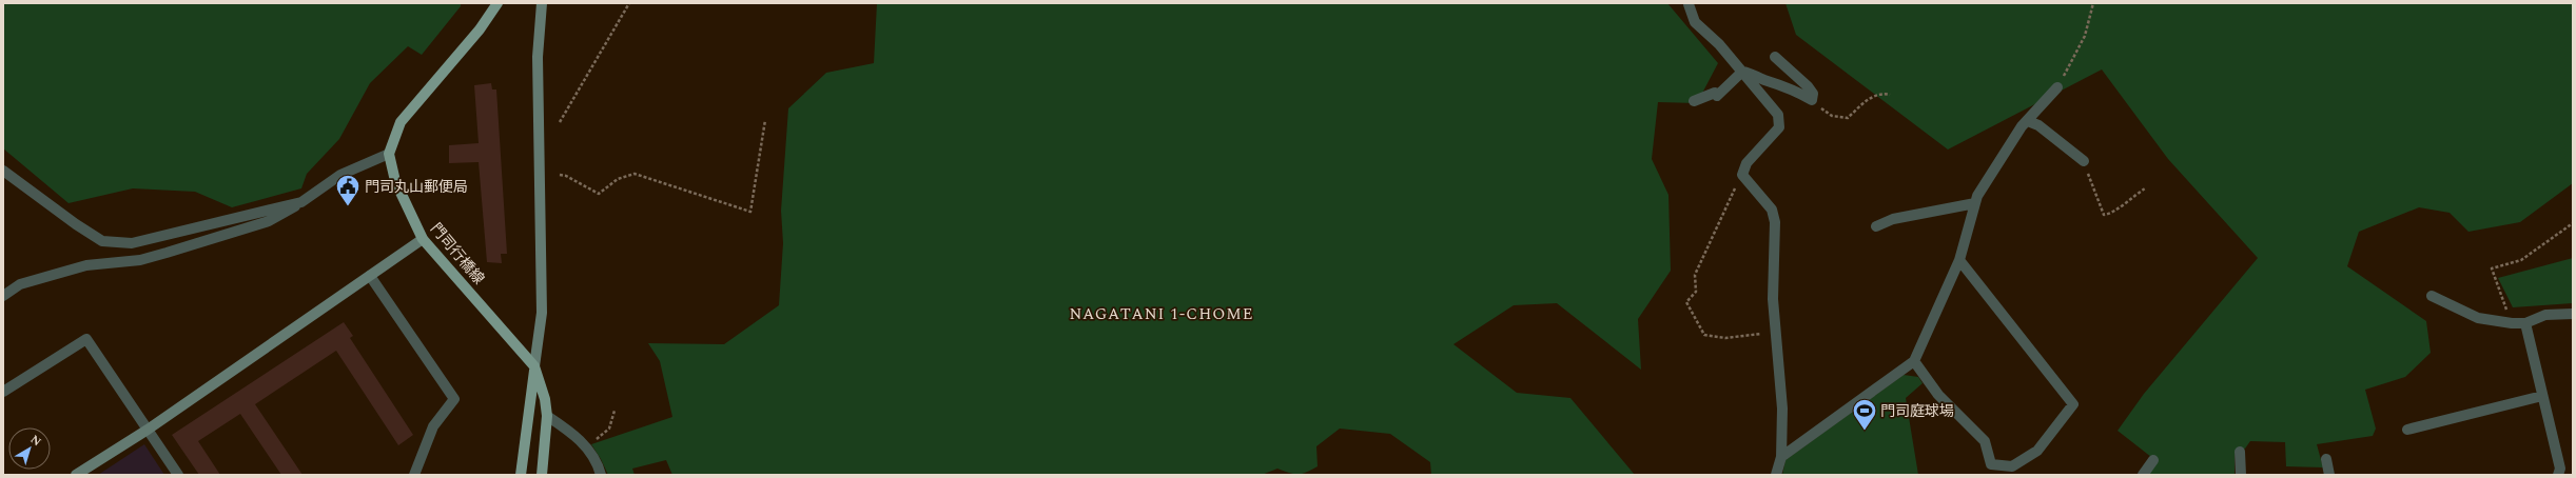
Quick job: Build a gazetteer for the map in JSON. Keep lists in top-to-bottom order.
{
  "streets": {
    "main road": ["門司行橋線"]
  },
  "districts": ["NAGATANI 1-CHOME"],
  "places": {
    "public building": ["門司丸山郵便局"],
    "sports": ["門司庭球場"]
  },
  "north": "top right"
}
